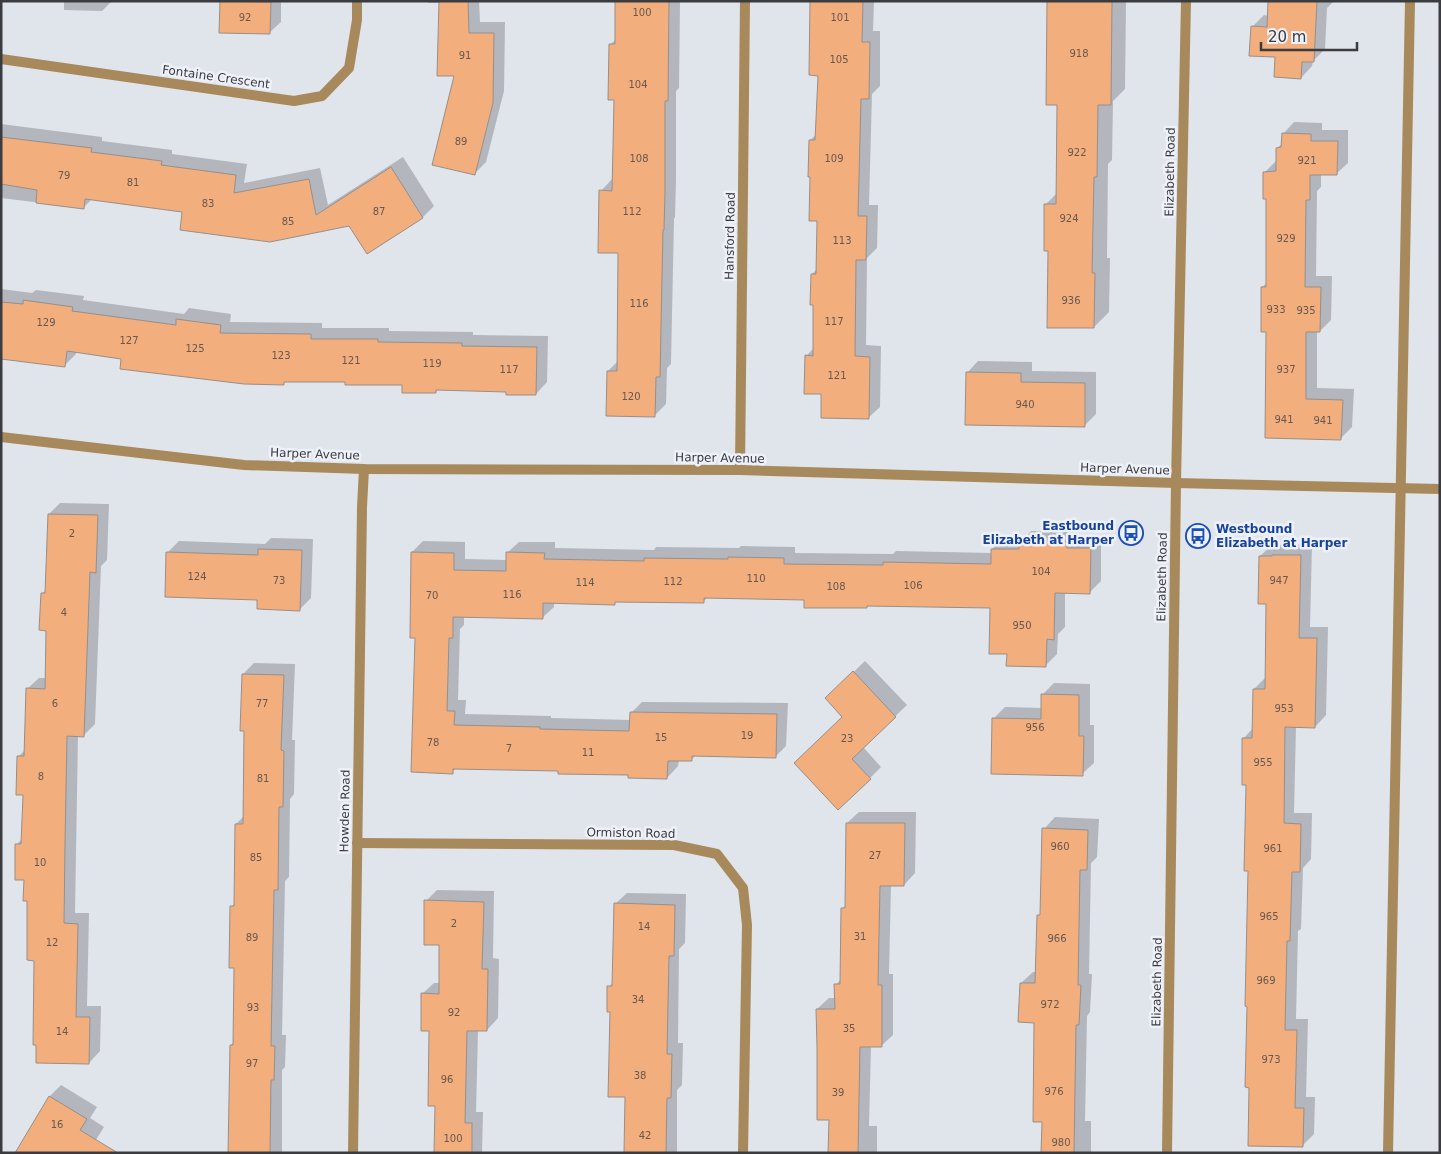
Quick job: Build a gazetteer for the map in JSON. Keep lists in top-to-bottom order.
{
  "streets": {
    "street": [
      "Fontaine Crescent",
      "Elizabeth Road",
      "Hansford Road",
      "Harper Avenue",
      "Howden Road",
      "Ormiston Road"
    ]
  },
  "crossings": [
    ["Elizabeth Road", "Harper Avenue"],
    ["Hansford Road", "Harper Avenue"],
    ["Harper Avenue", "Howden Road"],
    ["Howden Road", "Ormiston Road"]
  ],
  "places": {
    "bus stop": ["Eastbound Elizabeth at Harper", "Westbound Elizabeth at Harper"]
  },
  "house_numbers": [
    "100",
    "92",
    "101",
    "918",
    "91",
    "105",
    "104",
    "89",
    "922",
    "108",
    "109",
    "921",
    "79",
    "81",
    "83",
    "87",
    "112",
    "924",
    "85",
    "929",
    "113",
    "936",
    "116",
    "933",
    "935",
    "117",
    "129",
    "127",
    "125",
    "123",
    "121",
    "119",
    "117",
    "937",
    "121",
    "120",
    "940",
    "941",
    "941",
    "2",
    "104",
    "124",
    "110",
    "73",
    "947",
    "112",
    "114",
    "106",
    "108",
    "116",
    "70",
    "4",
    "950",
    "6",
    "77",
    "953",
    "956",
    "19",
    "15",
    "23",
    "78",
    "7",
    "11",
    "955",
    "8",
    "81",
    "960",
    "961",
    "27",
    "85",
    "10",
    "965",
    "2",
    "14",
    "31",
    "89",
    "966",
    "12",
    "969",
    "34",
    "972",
    "93",
    "92",
    "35",
    "14",
    "973",
    "97",
    "38",
    "96",
    "976",
    "39",
    "16",
    "42",
    "100",
    "980"
  ],
  "scale_bar": "20 m"
}
